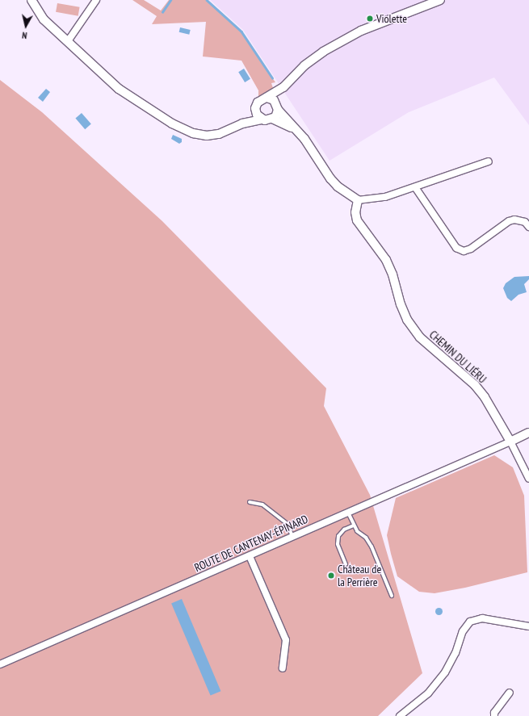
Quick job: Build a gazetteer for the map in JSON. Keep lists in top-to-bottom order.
{
  "streets": {
    "street": ["CHEMIN DU LIÉRU", "ROUTE DE CANTENAY-ÉPINARD"]
  },
  "crossings": [
    ["CHEMIN DU LIÉRU", "ROUTE DE CANTENAY-ÉPINARD"]
  ],
  "places": ["Violette", "Château de la Perrière"],
  "north": "bottom"
}
